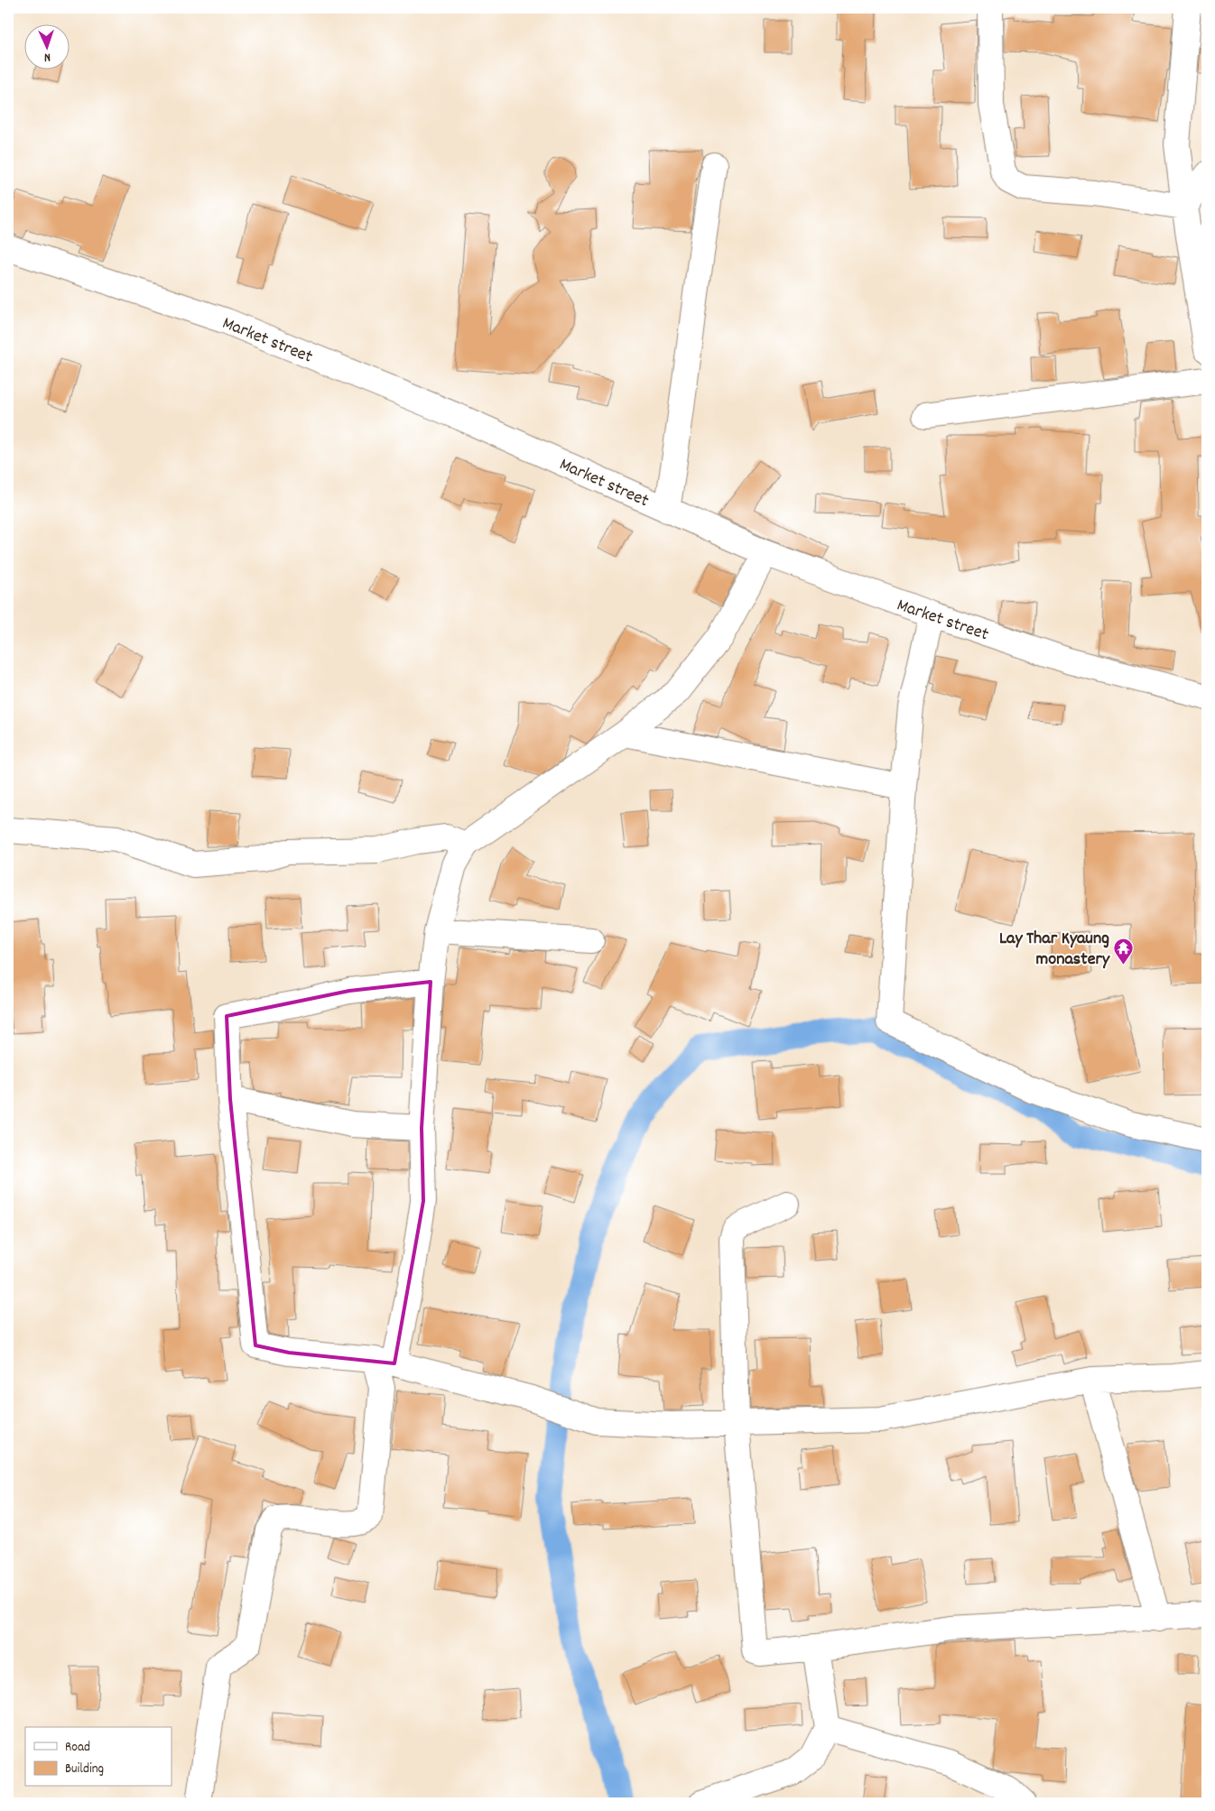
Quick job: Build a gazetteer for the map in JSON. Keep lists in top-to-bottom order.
{
  "streets": {
    "street": ["Market street"]
  },
  "places": {
    "temple": ["Lay Thar Kyaung monastery"]
  },
  "legend": ["Road", "Building"],
  "north": "bottom"
}
